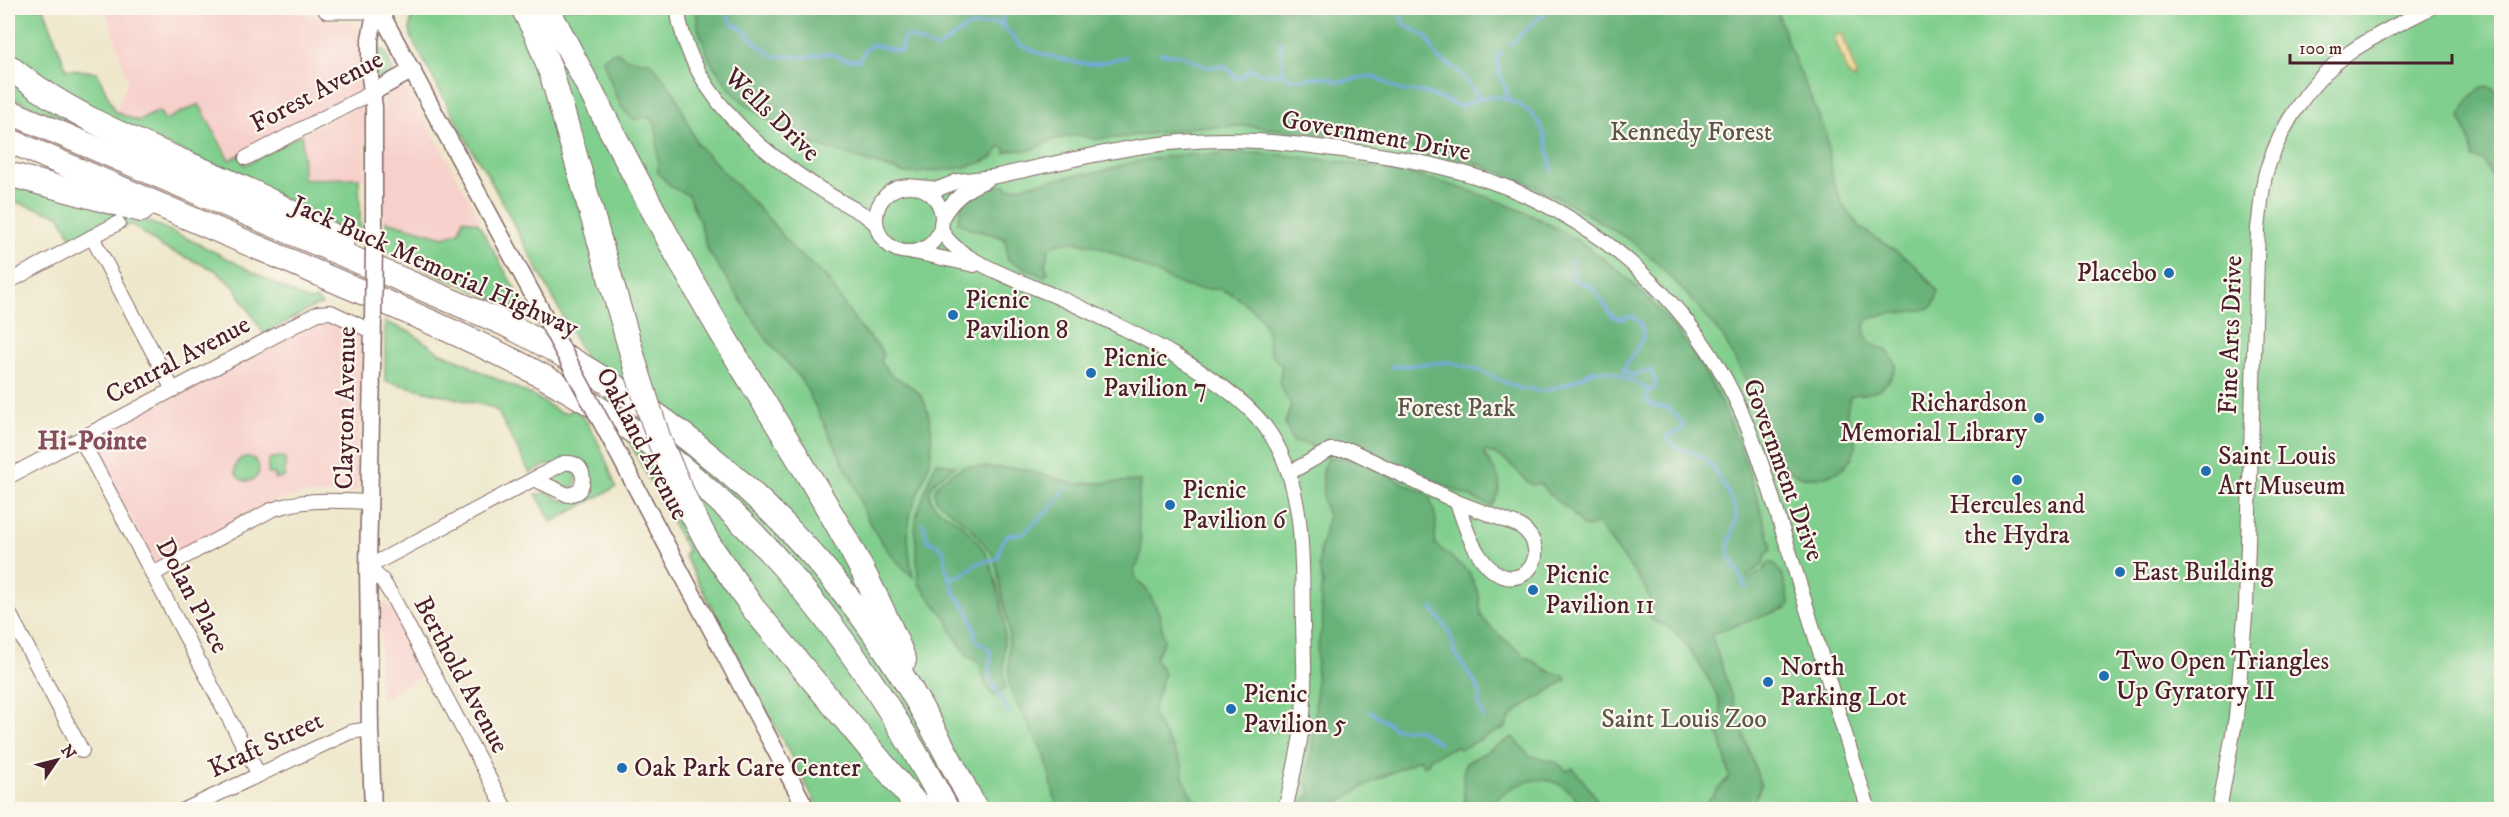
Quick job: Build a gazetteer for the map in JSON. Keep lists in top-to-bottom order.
{
  "streets": {
    "highway": ["Jack Buck Memorial Highway"],
    "street": [
      "Forest Avenue",
      "Wells Drive",
      "Government Drive",
      "Fine Arts Drive",
      "Central Avenue",
      "Clayton Avenue",
      "Oakland Avenue",
      "Dolan Place",
      "Berthold Avenue",
      "Kraft Street"
    ]
  },
  "crossings": [
    ["Forest Avenue", "Clayton Avenue"],
    ["Forest Avenue", "Oakland Avenue"],
    ["Wells Drive", "Government Drive"],
    ["Central Avenue", "Clayton Avenue"],
    ["Central Avenue", "Dolan Place"],
    ["Clayton Avenue", "Oakland Avenue"],
    ["Clayton Avenue", "Berthold Avenue"],
    ["Clayton Avenue", "Kraft Street"],
    ["Dolan Place", "Kraft Street"]
  ],
  "districts": ["Hi-Pointe"],
  "parks": ["Kennedy Forest", "Forest Park", "Saint Louis Zoo"],
  "places": [
    "Placebo",
    "Picnic Pavilion 8",
    "Picnic Pavilion 7",
    "Richardson Memorial Library",
    "Saint Louis Art Museum",
    "Hercules and the Hydra",
    "Picnic Pavilion 6",
    "East Building",
    "Picnic Pavilion 11",
    "Two Open Triangles Up Gyratory II",
    "North Parking Lot",
    "Picnic Pavilion 5",
    "Oak Park Care Center"
  ],
  "scale_bar": "100 m",
  "north": "top right"
}
